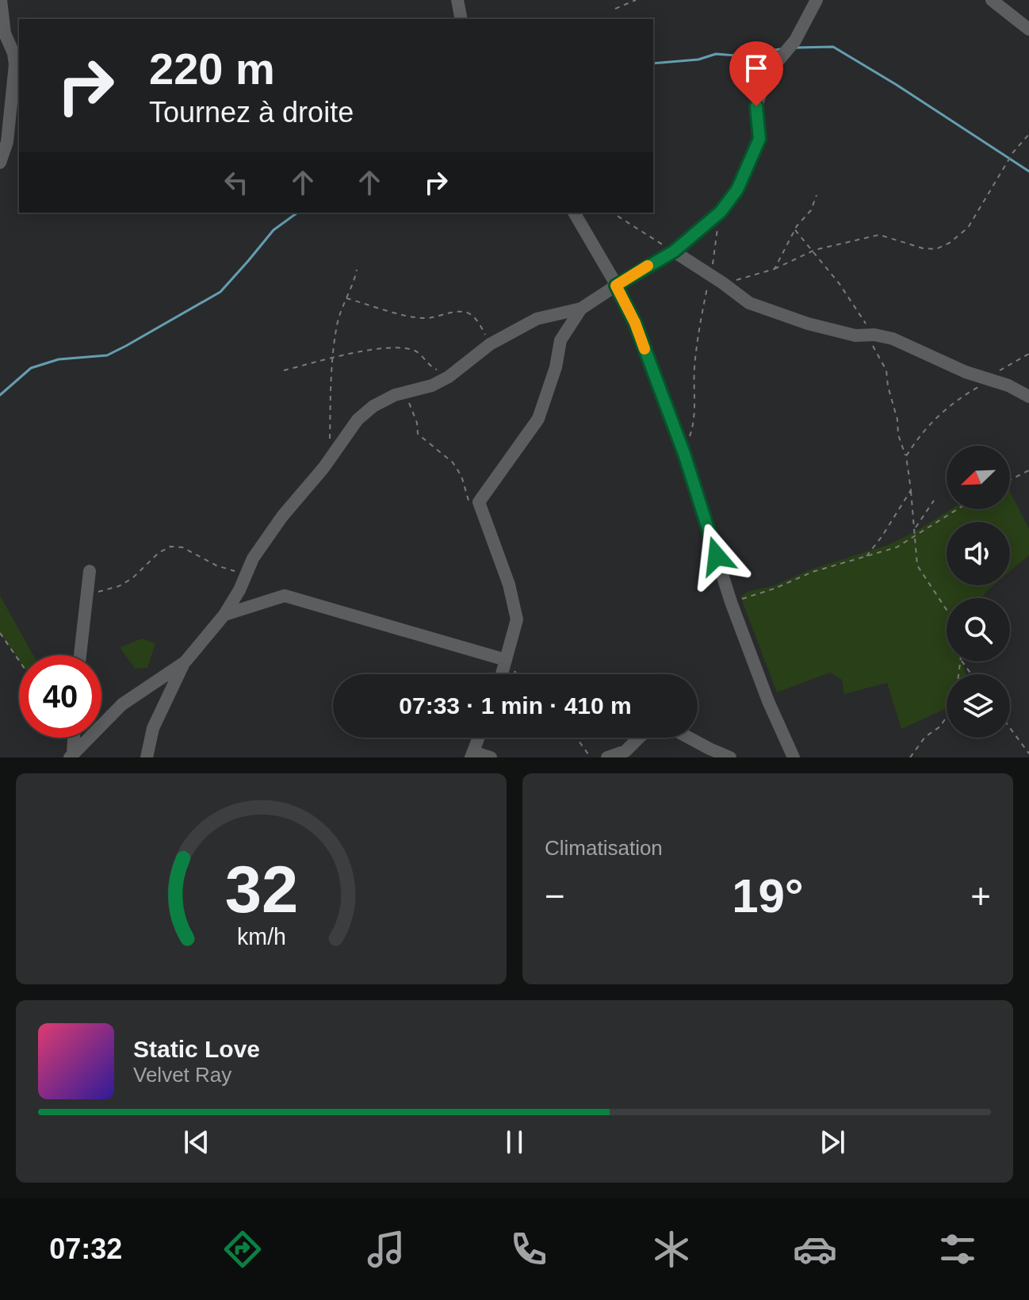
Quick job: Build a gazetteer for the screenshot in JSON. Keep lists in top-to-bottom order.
{
  "north": "bottom left",
  "page": {
    "turn": ["220 m", "Tournez à droite"],
    "limit": "40",
    "trip": "07:33 · 1 min · 410 m",
    "tile": "Climatisation",
    "heat": ["−", "19°", "+"],
    "song": ["Static Love", "Velvet Ray"],
    "tabs": "07:32",
    "gauge": ["32", "km/h"]
  }
}
